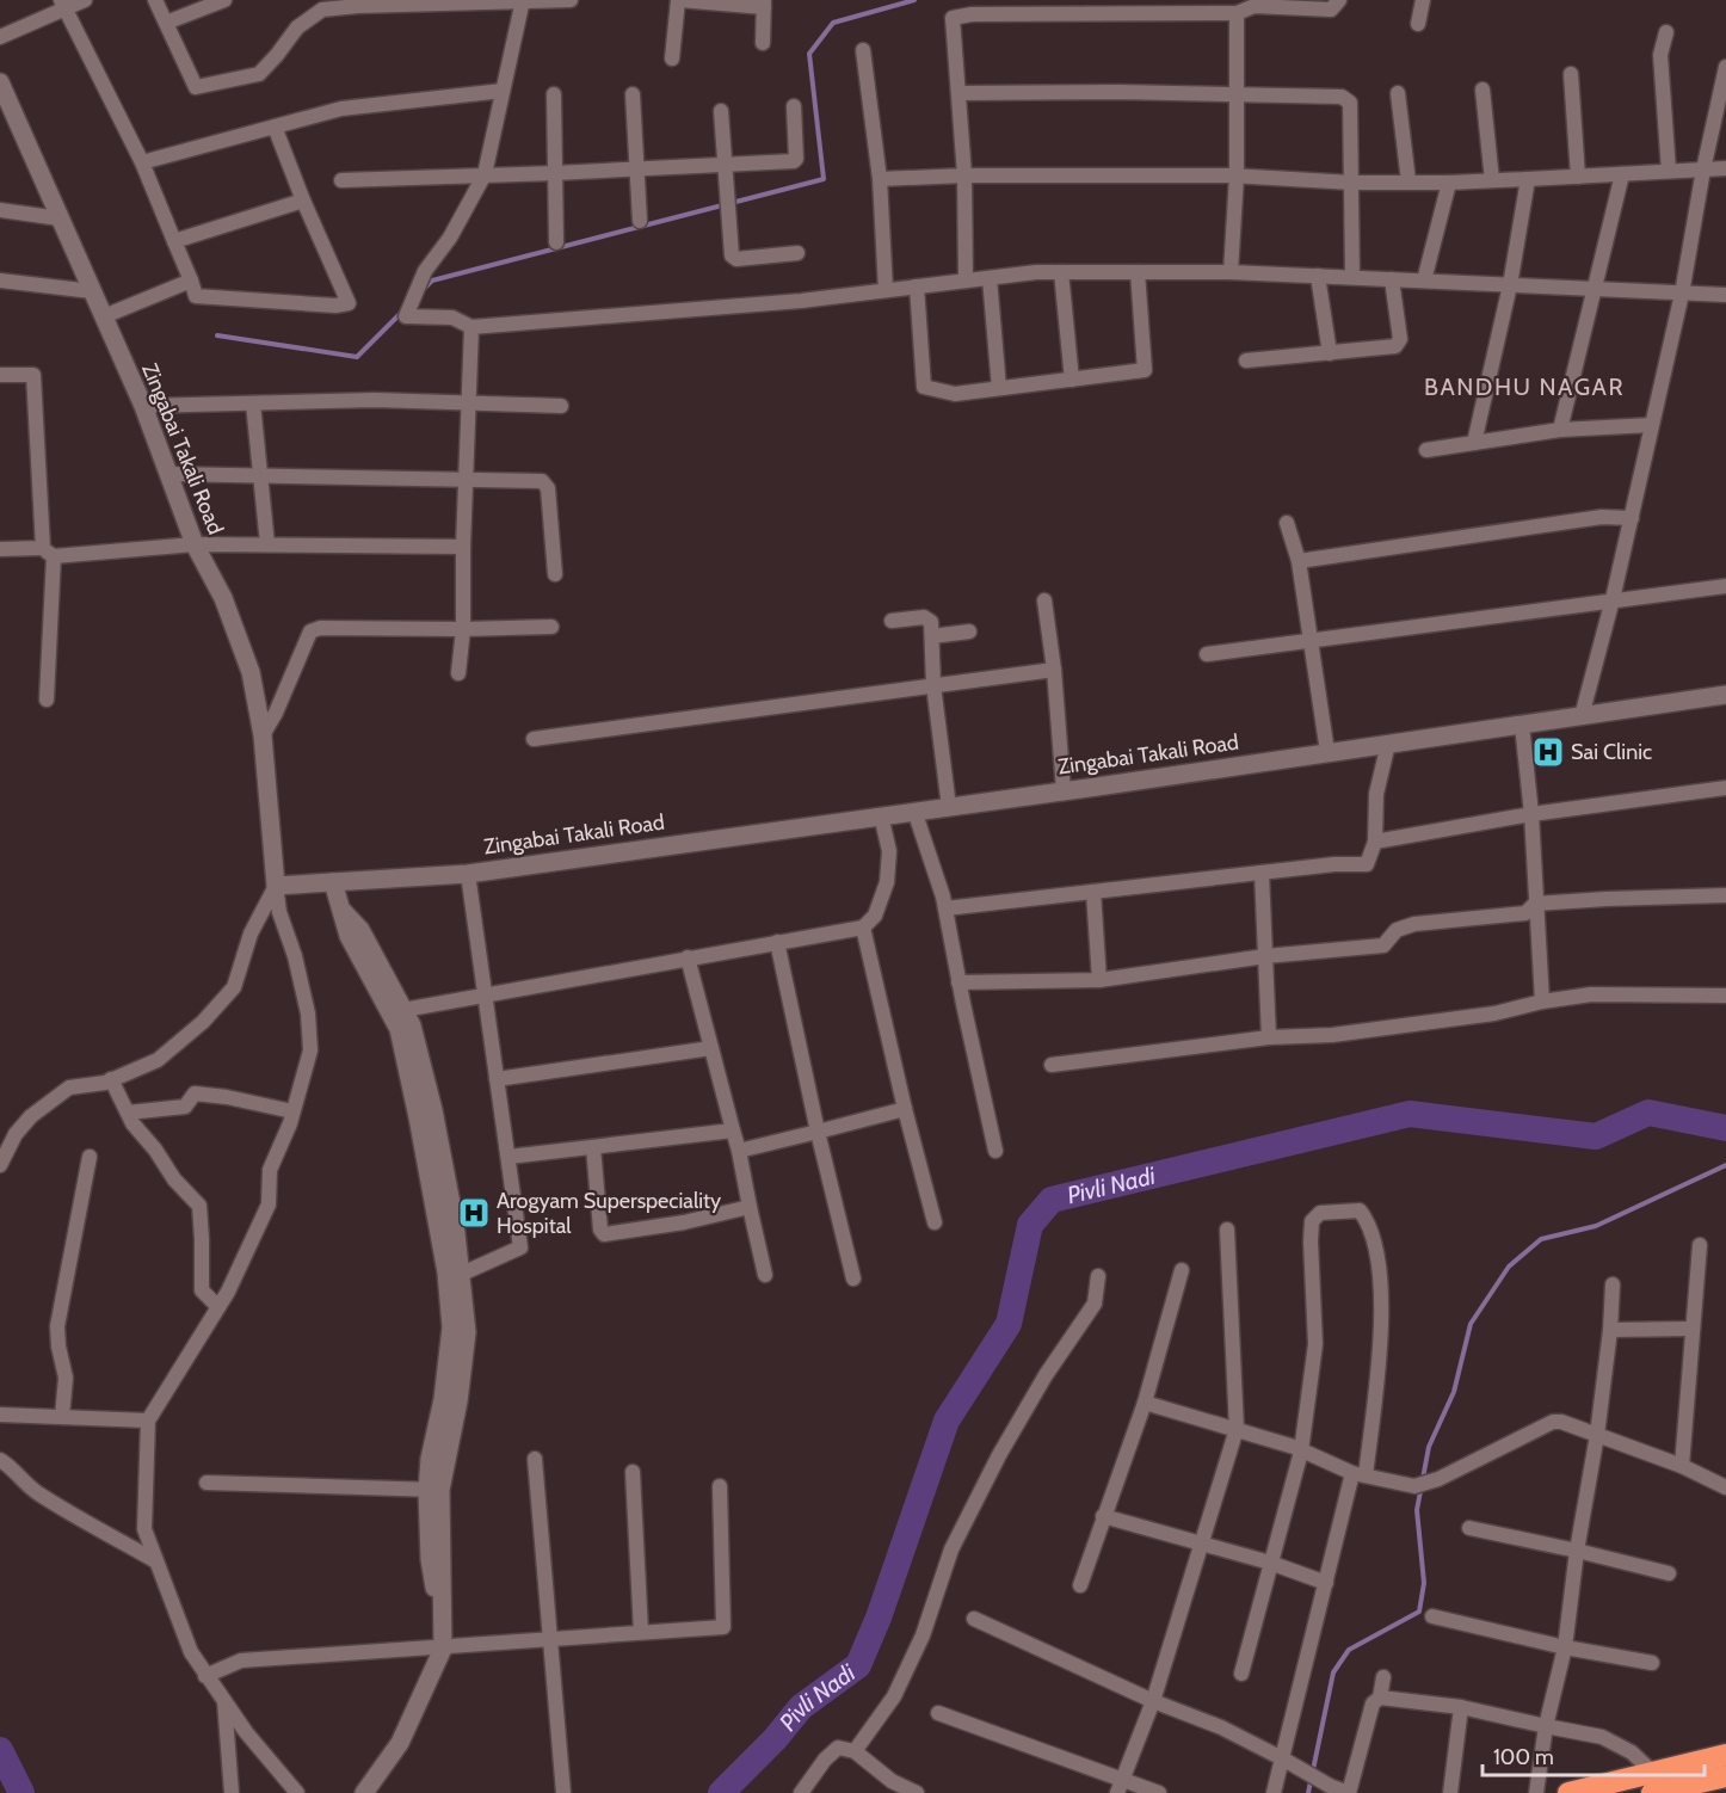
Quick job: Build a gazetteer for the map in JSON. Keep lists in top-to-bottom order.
{
  "streets": {
    "street": ["Zingabai Takali Road"]
  },
  "districts": ["BANDHU NAGAR"],
  "water": ["Pivli Nadi"],
  "places": {
    "hospital": ["Sai Clinic", "Arogyam Superspeciality Hospital"]
  },
  "scale_bar": "100 m"
}
